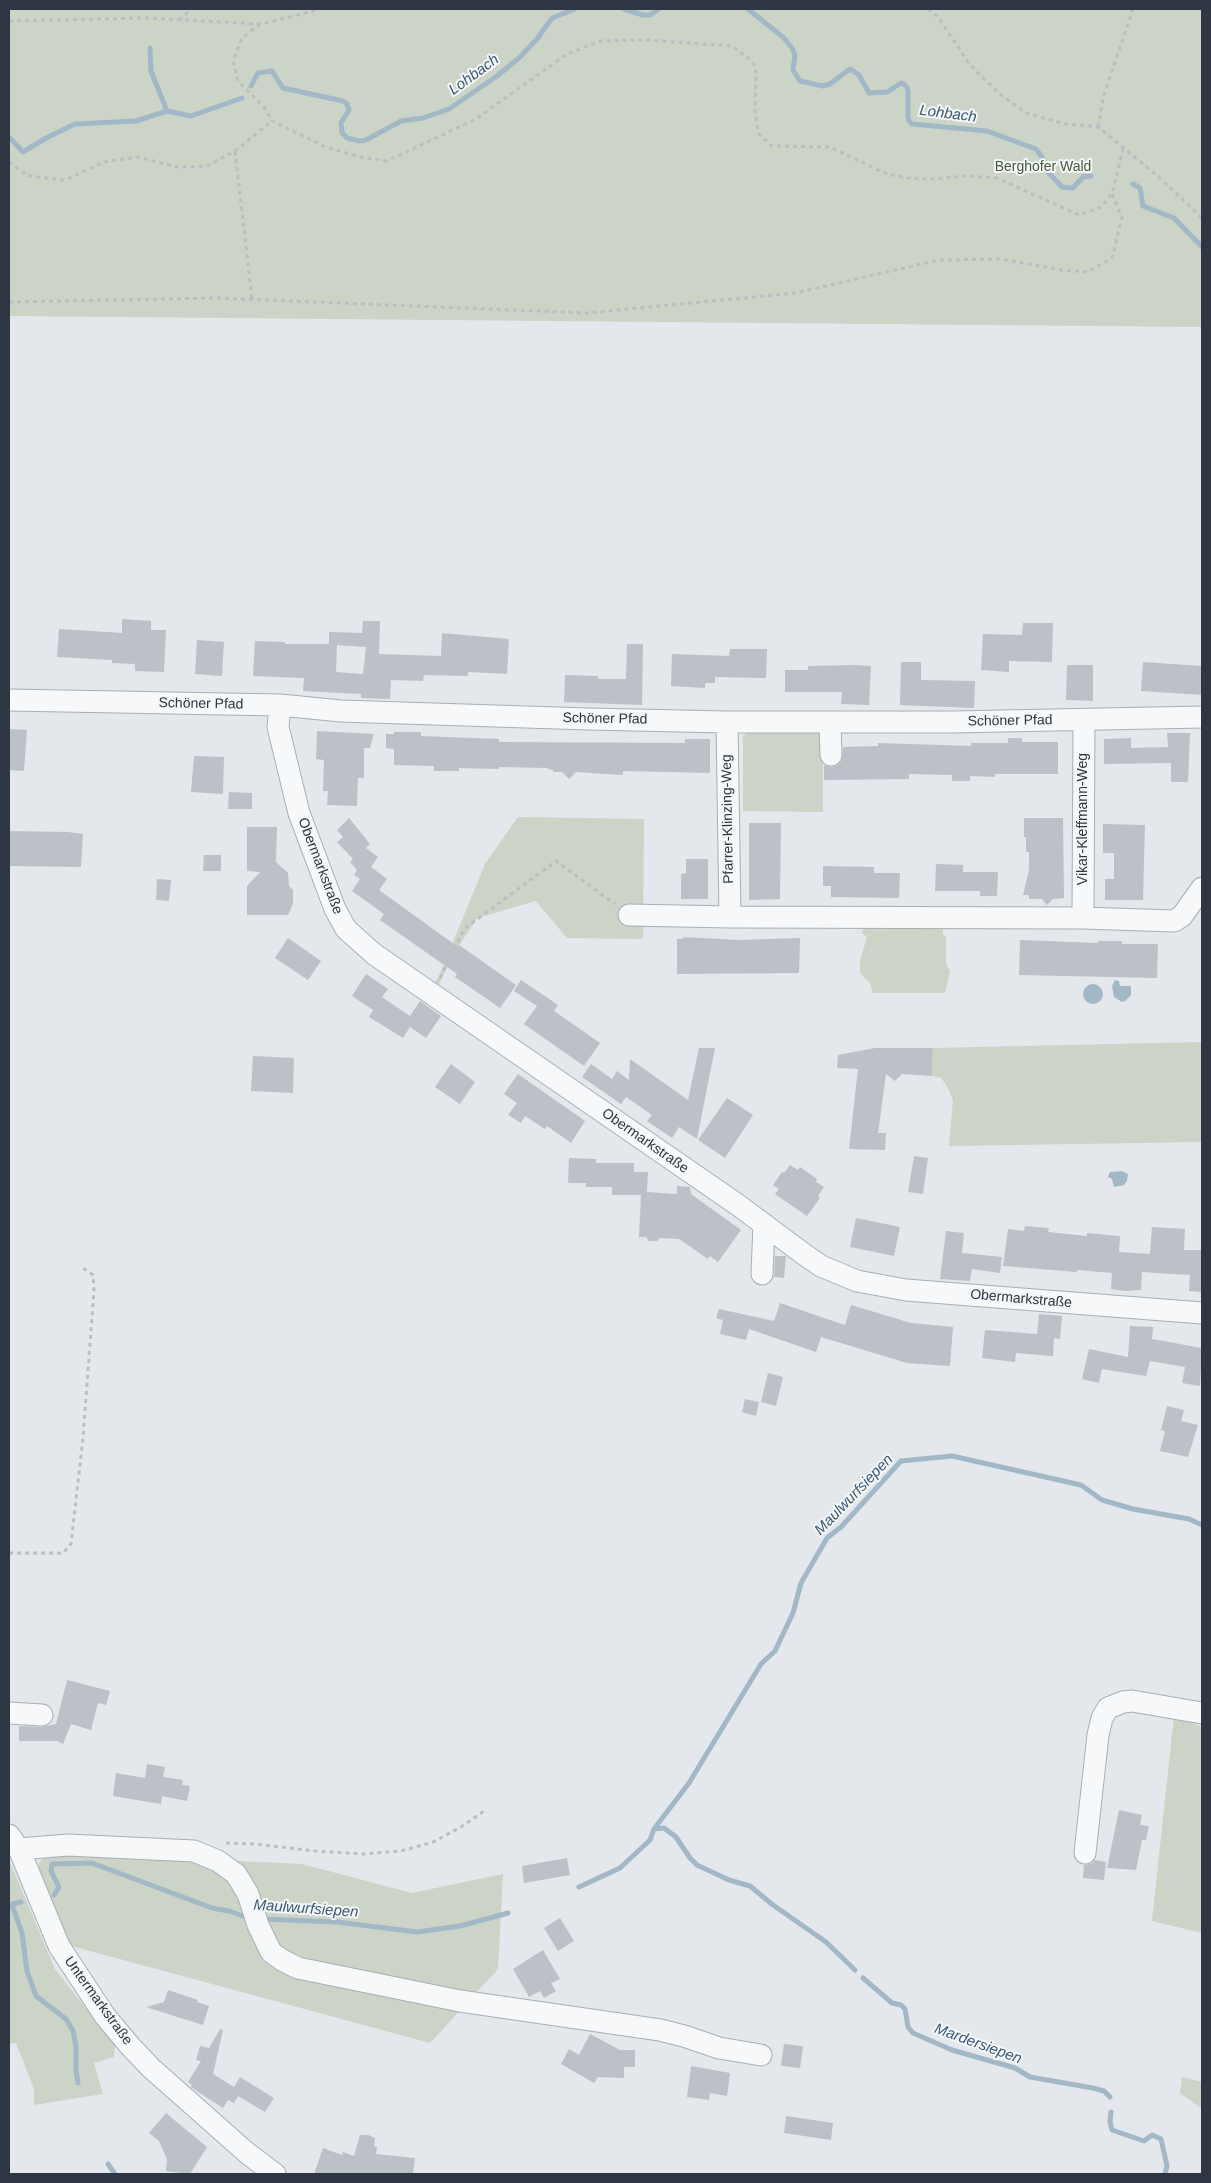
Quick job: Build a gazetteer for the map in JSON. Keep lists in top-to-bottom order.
{
  "streets": {
    "street": [
      "Schöner Pfad",
      "Pfarrer-Klinzing-Weg",
      "Vikar-Kleffmann-Weg",
      "Obermarkstraße",
      "Untermarkstraße"
    ]
  },
  "crossings": [
    ["Schöner Pfad", "Pfarrer-Klinzing-Weg"],
    ["Schöner Pfad", "Vikar-Kleffmann-Weg"],
    ["Schöner Pfad", "Obermarkstraße"]
  ],
  "water": ["Lohbach", "Maulwurfsiepen", "Mardersiepen"],
  "parks": ["Berghofer Wald"]
}
